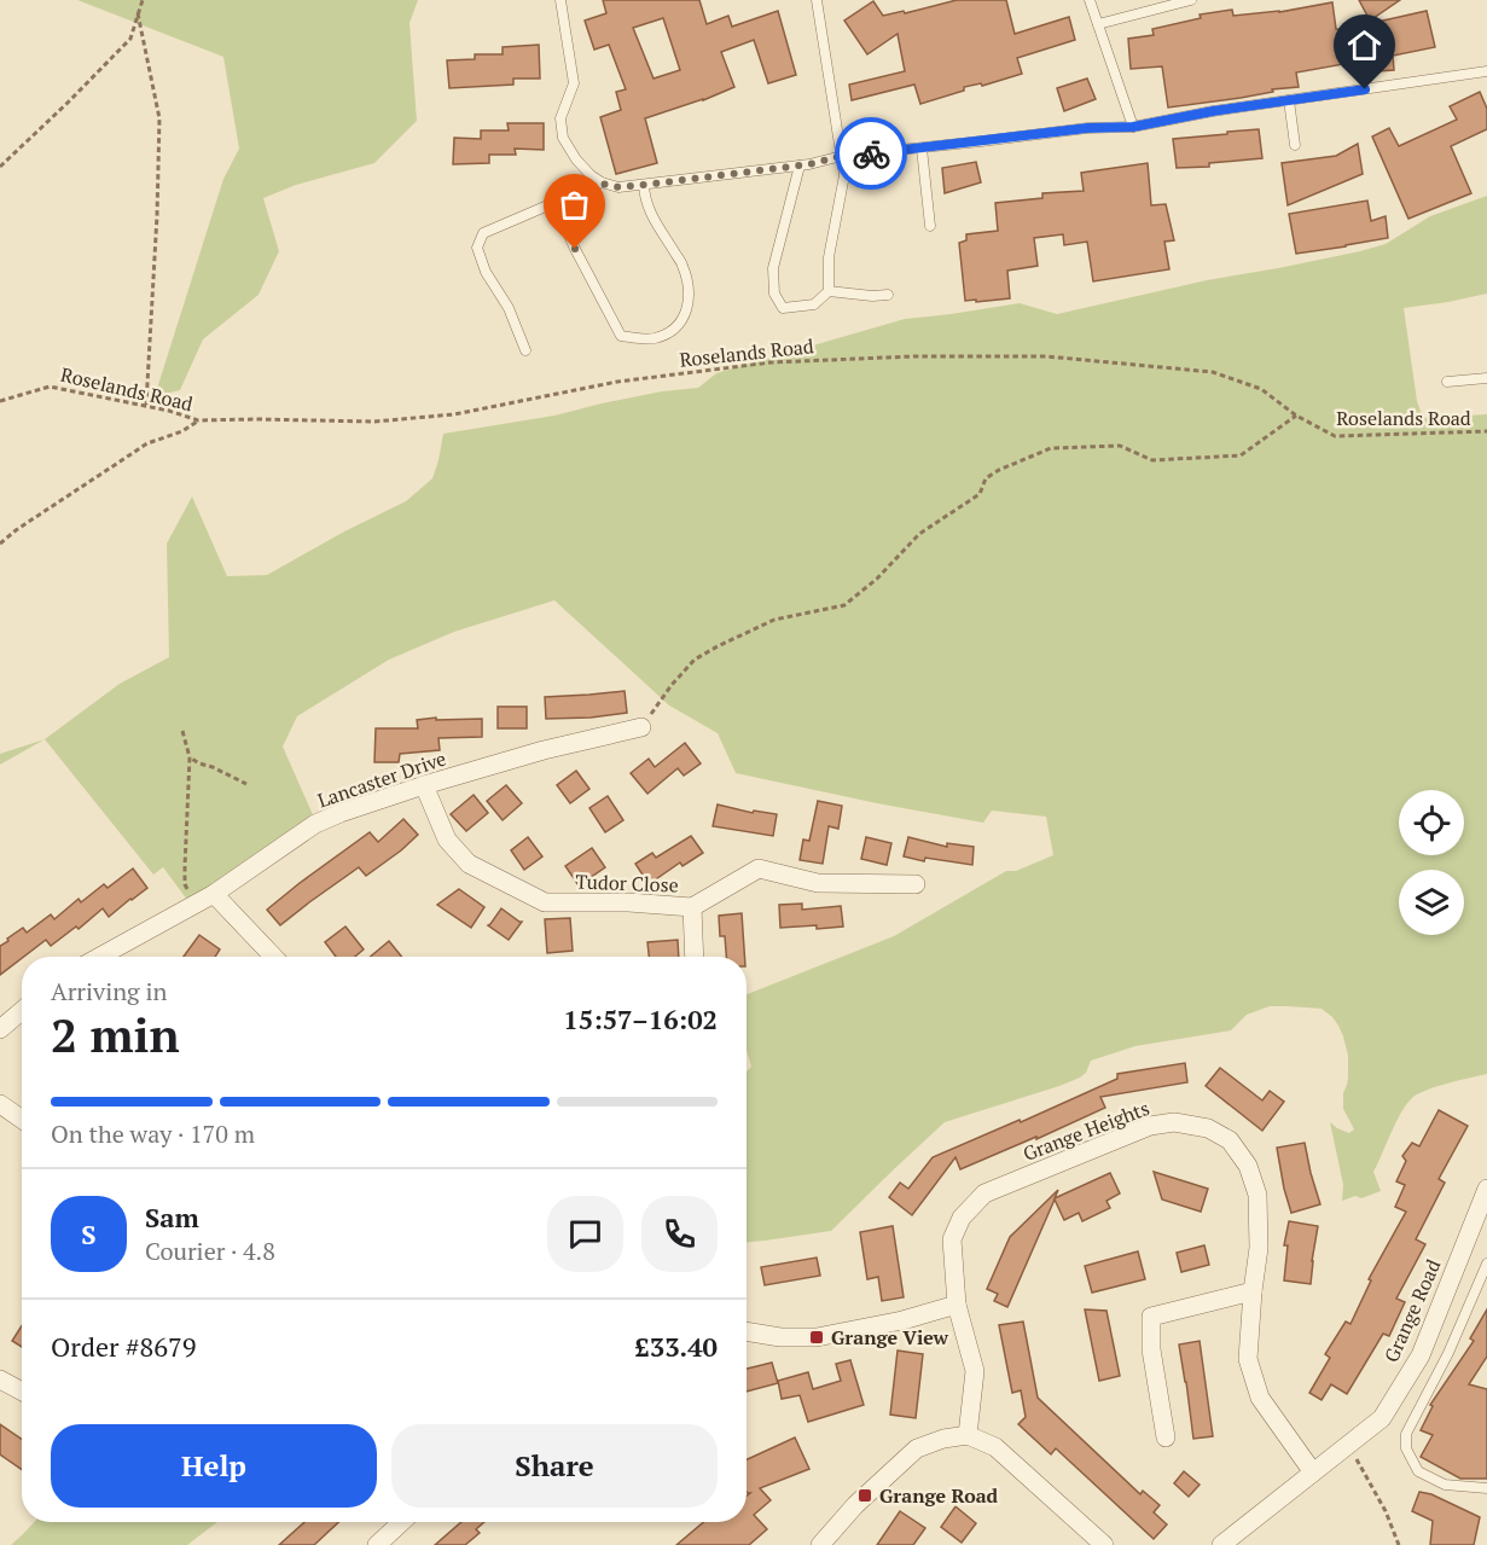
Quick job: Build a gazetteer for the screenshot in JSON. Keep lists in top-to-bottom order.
{
  "streets": {
    "street": [
      "Lancaster Drive",
      "Tudor Close",
      "Grange Heights",
      "Grange Road"
    ],
    "path": ["Roselands Road"]
  },
  "crossings": [
    ["Lancaster Drive", "Tudor Close"],
    ["Grange Heights", "Grange Road"]
  ],
  "places": {
    "transit": ["Grange View", "Grange Road"]
  },
  "page": {
    "heading": ["2 min", "Arriving in", "15:57–16:02"],
    "panel": [
      "Sam",
      "Courier · 4.8",
      "Order #8679",
      "£33.40"
    ],
    "bar": "On the way · 170 m",
    "round": "S",
    "buttons": ["Help", "Share"]
  }
}
